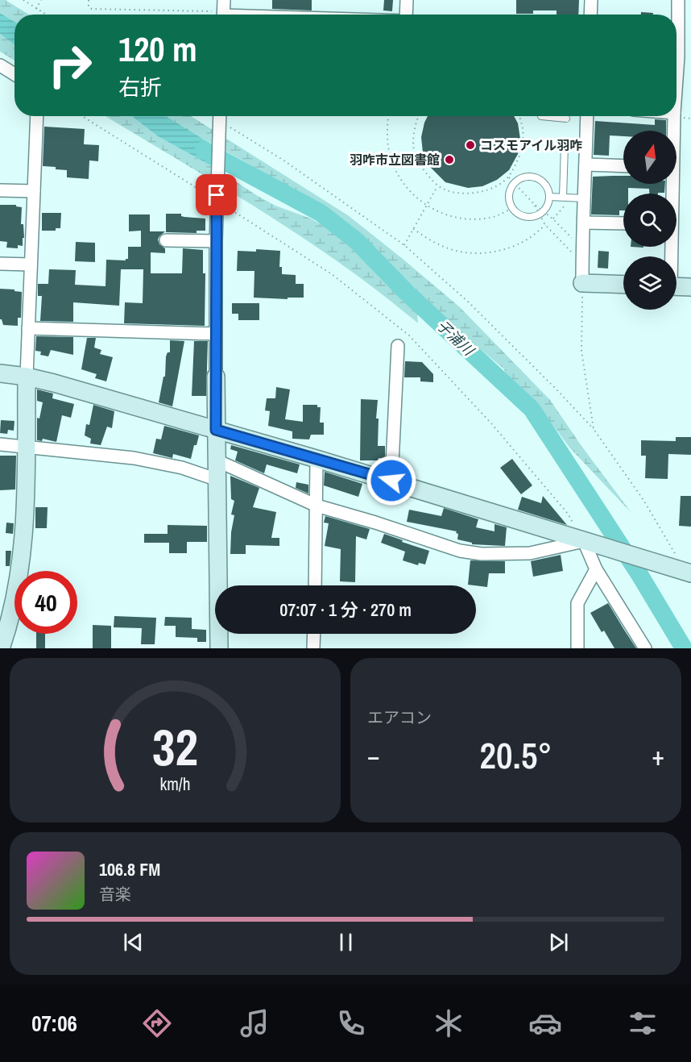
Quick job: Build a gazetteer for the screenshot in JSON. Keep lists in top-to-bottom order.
{
  "water": ["子浦川"],
  "places": ["コスモアイル羽咋", "羽咋市立図書館"],
  "north": "top",
  "page": {
    "turn": ["120 m", "右折"],
    "limit": "40",
    "trip": "07:07 · 1 分 · 270 m",
    "tile": "エアコン",
    "heat": ["−", "20.5°", "+"],
    "song": ["106.8 FM", "音楽"],
    "tabs": "07:06",
    "gauge": ["32", "km/h"]
  }
}
